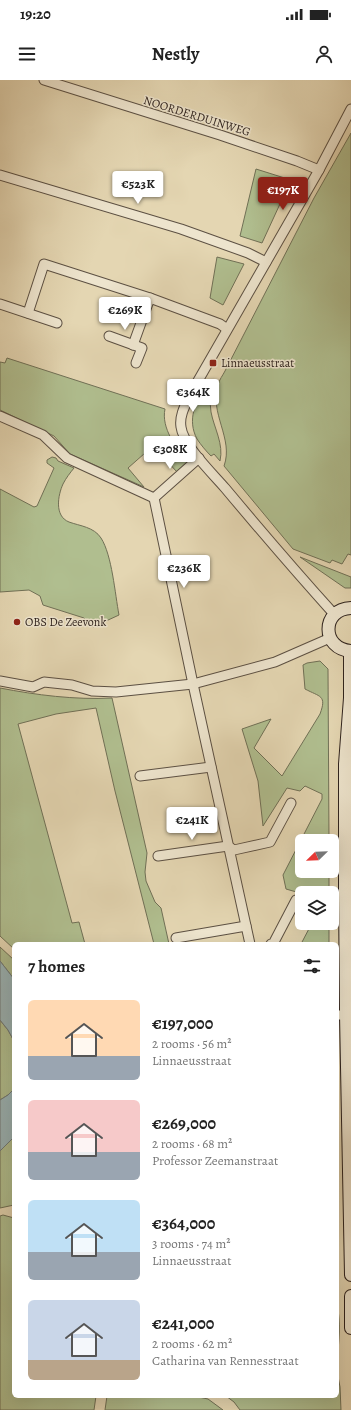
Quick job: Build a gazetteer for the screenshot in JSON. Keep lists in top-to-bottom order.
{
  "streets": {
    "street": ["NOORDERDUINWEG"]
  },
  "places": {
    "transit": ["Linnaeusstraat"],
    "other": ["OBS De Zeevonk"]
  },
  "north": "bottom left",
  "page": {
    "status": "19:20",
    "header": "Nestly",
    "price": [
      "€523K",
      "€197K",
      "€269K",
      "€364K",
      "€308K",
      "€236K",
      "€241K"
    ],
    "heading": "7 homes",
    "list": [
      {
        "name": "€197,000",
        "note": "2 rooms · 56 m² · Linnaeusstraat"
      },
      {
        "name": "€269,000",
        "note": "2 rooms · 68 m² · Professor Zeemanstraat"
      },
      {
        "name": "€364,000",
        "note": "3 rooms · 74 m² · Linnaeusstraat"
      },
      {
        "name": "€241,000",
        "note": "2 rooms · 62 m² · Catharina van Rennesstraat"
      }
    ]
  }
}
